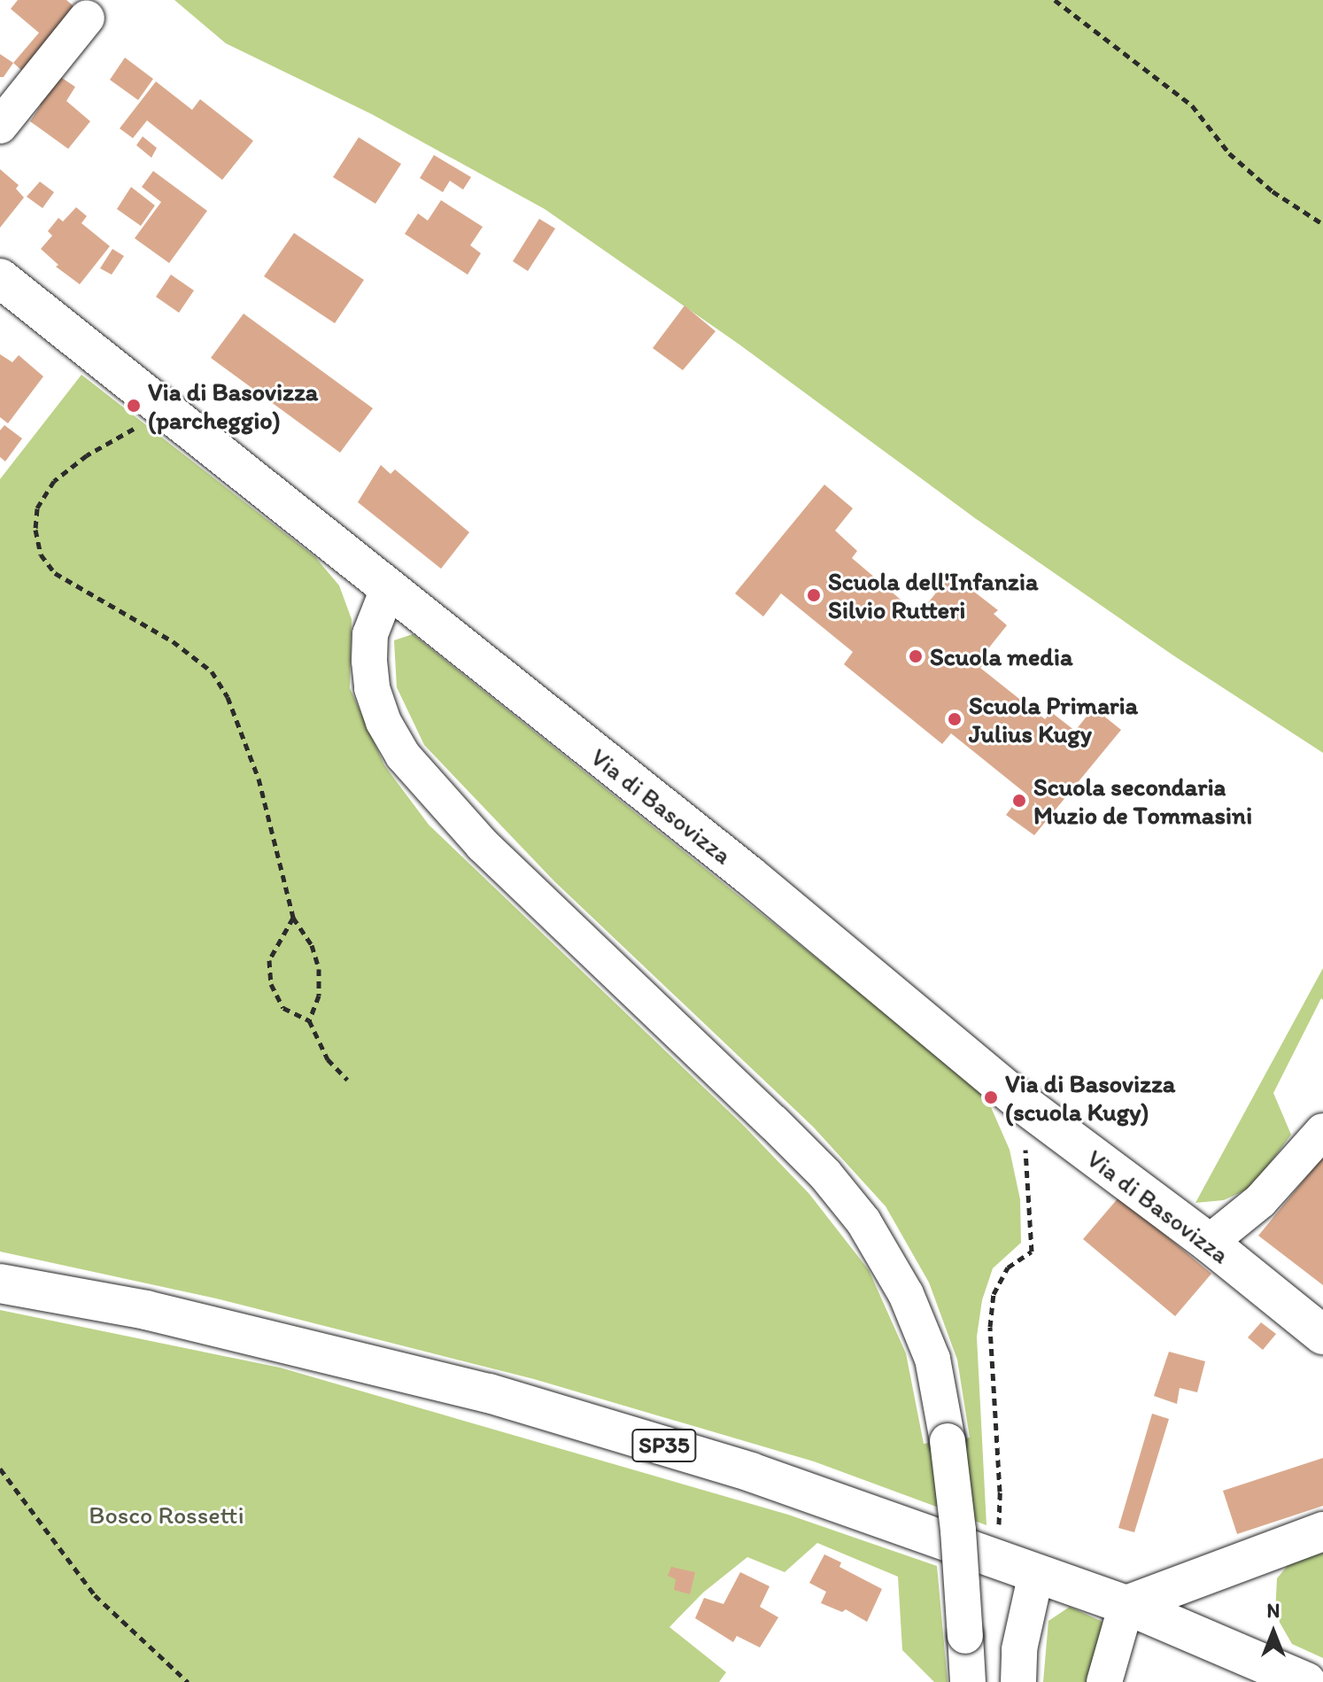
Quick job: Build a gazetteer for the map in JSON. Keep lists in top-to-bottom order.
{
  "streets": {
    "main road": ["Via di Basovizza", "SP35"]
  },
  "parks": ["Bosco Rossetti"],
  "places": [
    "Via di Basovizza (parcheggio)",
    "Scuola dell'Infanzia Silvio Rutteri",
    "Scuola media",
    "Scuola Primaria Julius Kugy",
    "Scuola secondaria Muzio de Tommasini",
    "Via di Basovizza (scuola Kugy)"
  ],
  "north": "top"
}
